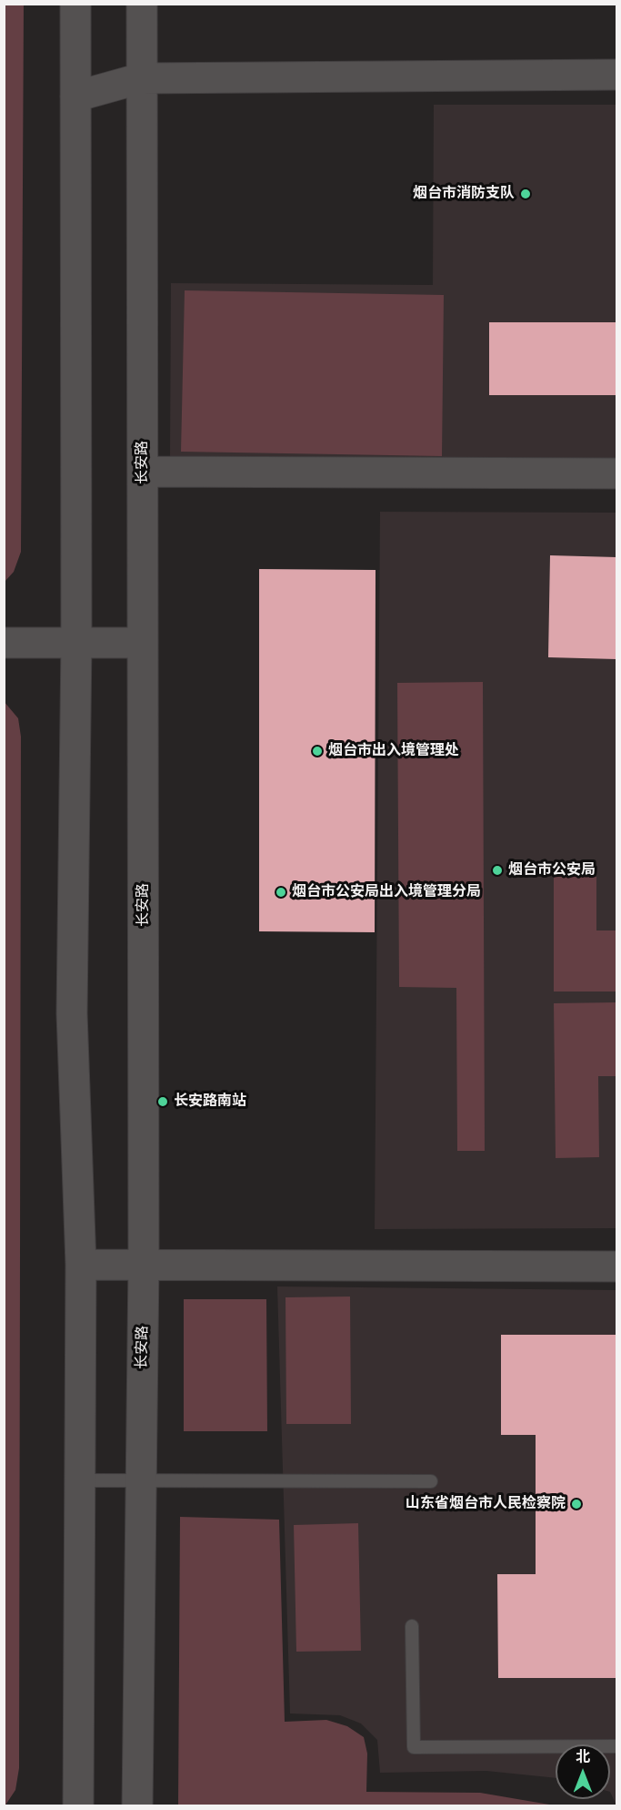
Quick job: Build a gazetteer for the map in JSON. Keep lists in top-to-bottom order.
{
  "streets": {
    "street": ["长安路"]
  },
  "places": [
    "烟台市消防支队",
    "烟台市出入境管理处",
    "烟台市公安局",
    "烟台市公安局出入境管理分局",
    "长安路南站",
    "山东省烟台市人民检察院"
  ],
  "north": "top"
}
